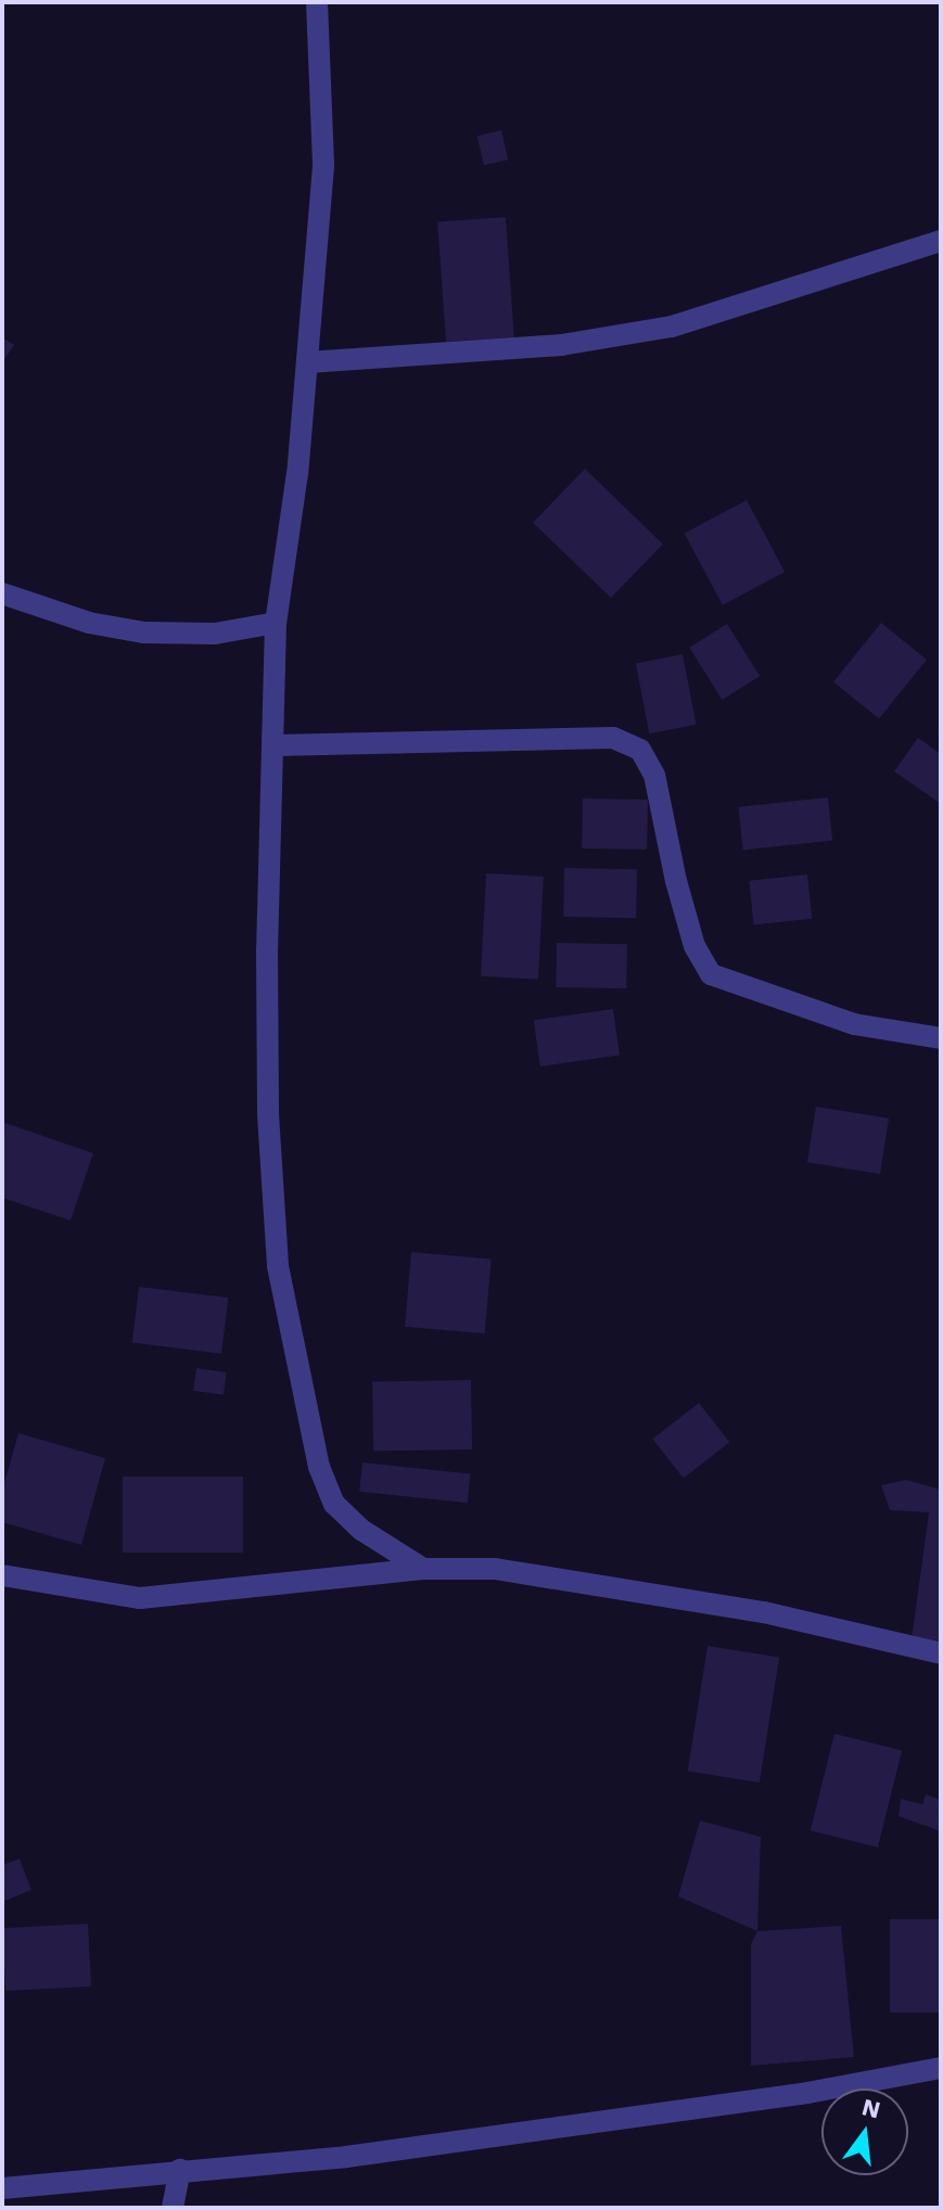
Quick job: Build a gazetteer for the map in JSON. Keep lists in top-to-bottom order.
{
  "north": "top"
}
